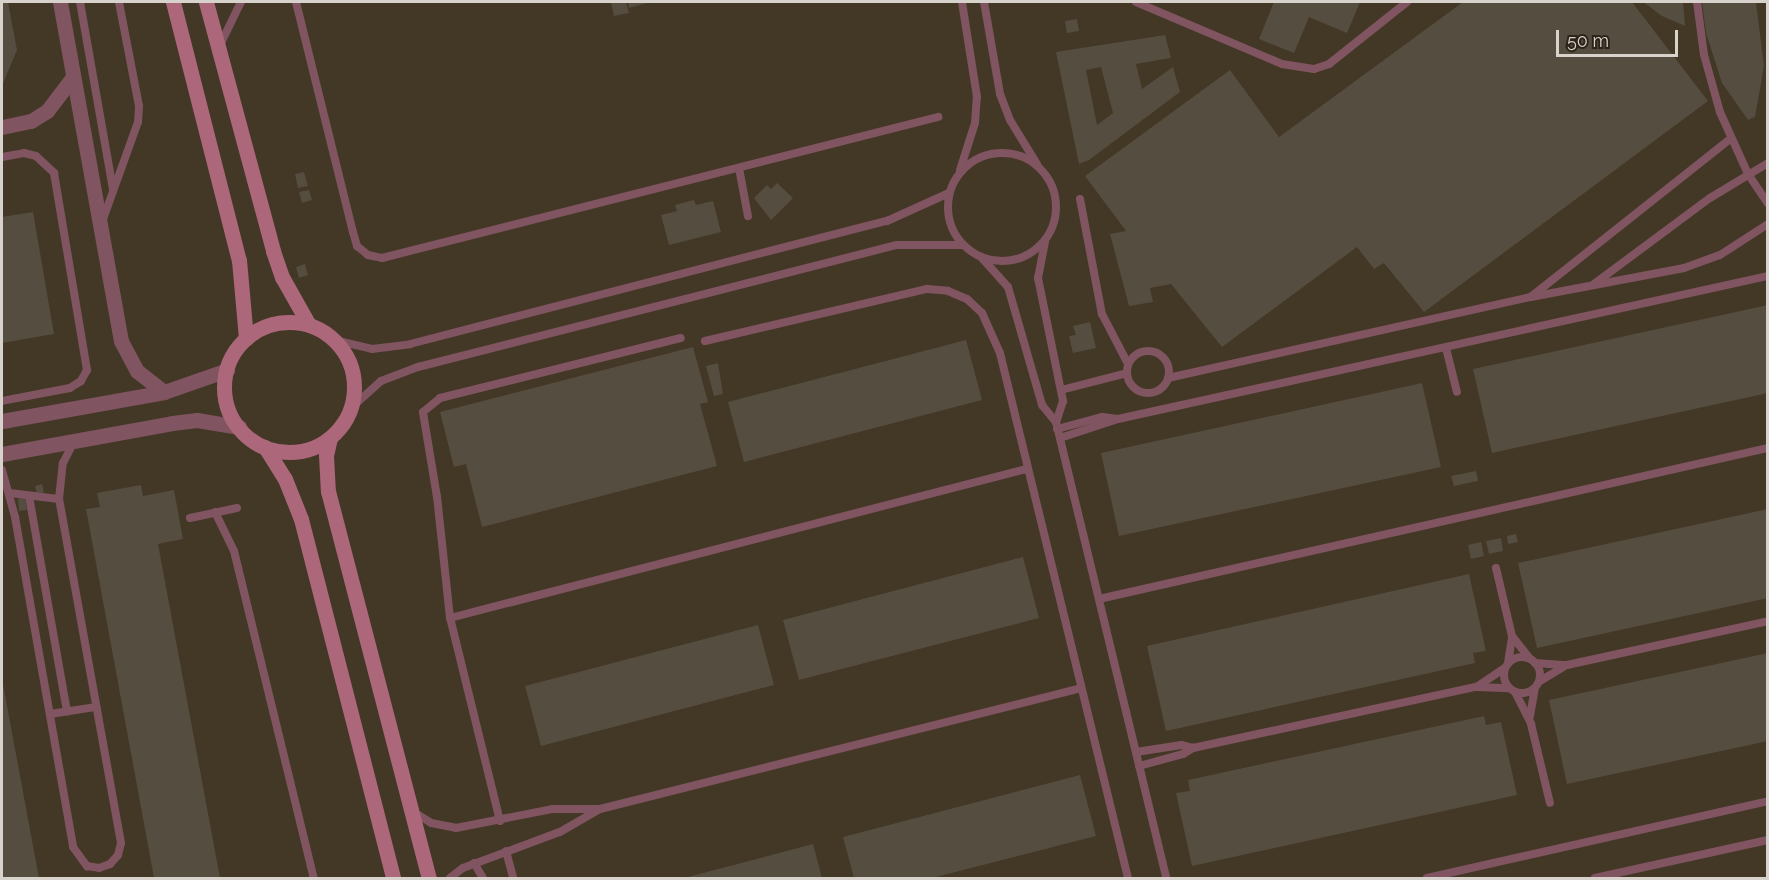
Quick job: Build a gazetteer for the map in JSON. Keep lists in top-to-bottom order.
{
  "scale_bar": "50 m"
}
